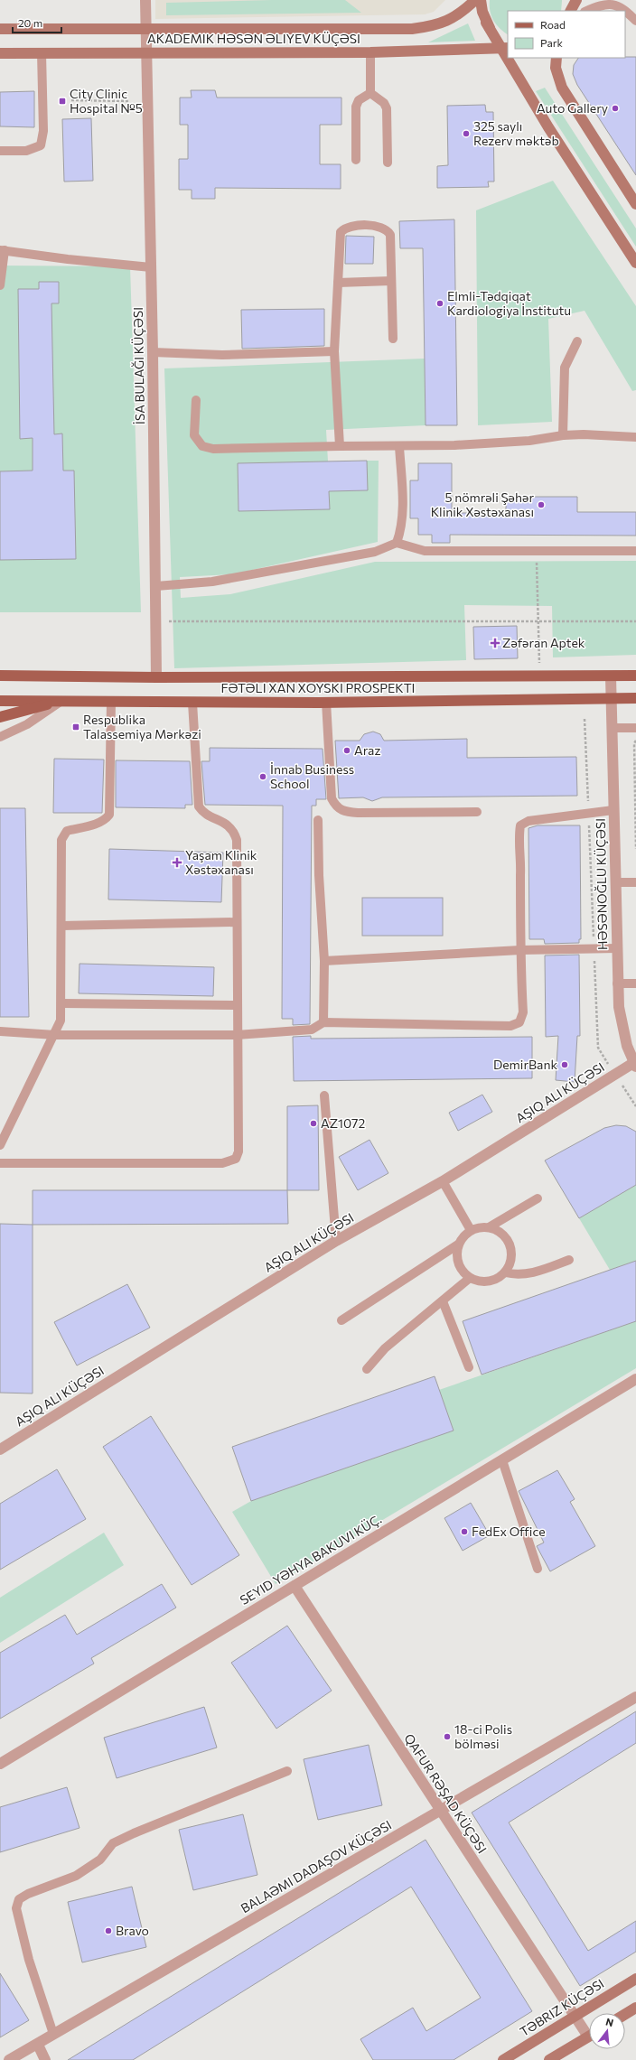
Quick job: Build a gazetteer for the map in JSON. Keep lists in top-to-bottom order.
{
  "streets": {
    "main road": ["AKADEMIK HƏSƏN ƏLIYEV KÜÇƏSI", "FƏTƏLI XAN XOYSKI PROSPEKTI", "TƏBRIZ KÜÇƏSI"],
    "street": [
      "HƏSƏNOĞLU KÜÇƏSI",
      "SEYID YƏHYA BAKUVI KÜÇ.",
      "QAFUR RƏŞAD KÜÇƏSI",
      "BALAƏMI DADAŞOV KÜÇƏSI"
    ]
  },
  "crossings": [
    ["FƏTƏLI XAN XOYSKI PROSPEKTI", "HƏSƏNOĞLU KÜÇƏSI"],
    ["SEYID YƏHYA BAKUVI KÜÇ.", "QAFUR RƏŞAD KÜÇƏSI"],
    ["QAFUR RƏŞAD KÜÇƏSI", "BALAƏMI DADAŞOV KÜÇƏSI"],
    ["QAFUR RƏŞAD KÜÇƏSI", "TƏBRIZ KÜÇƏSI"]
  ],
  "places": {
    "transit": ["City Clinic Hospital №5", "Respublika Talassemiya Mərkəzi"],
    "other": [
      "Auto Gallery",
      "325 saylı Rezerv məktəb",
      "Elmli-Tədqiqat Kardiologiya İnstitutu",
      "5 nömrəli Şəhər Klinik Xəstəxanası",
      "Araz",
      "İnnab Business School",
      "DemirBank",
      "AZ1072",
      "FedEx Office",
      "18-ci Polis bölməsi",
      "Bravo"
    ],
    "health": ["Zəfəran Aptek", "Yaşam Klinik Xəstəxanası"]
  },
  "legend": ["Road", "Park"],
  "scale_bar": "20 m",
  "north": "top"
}
